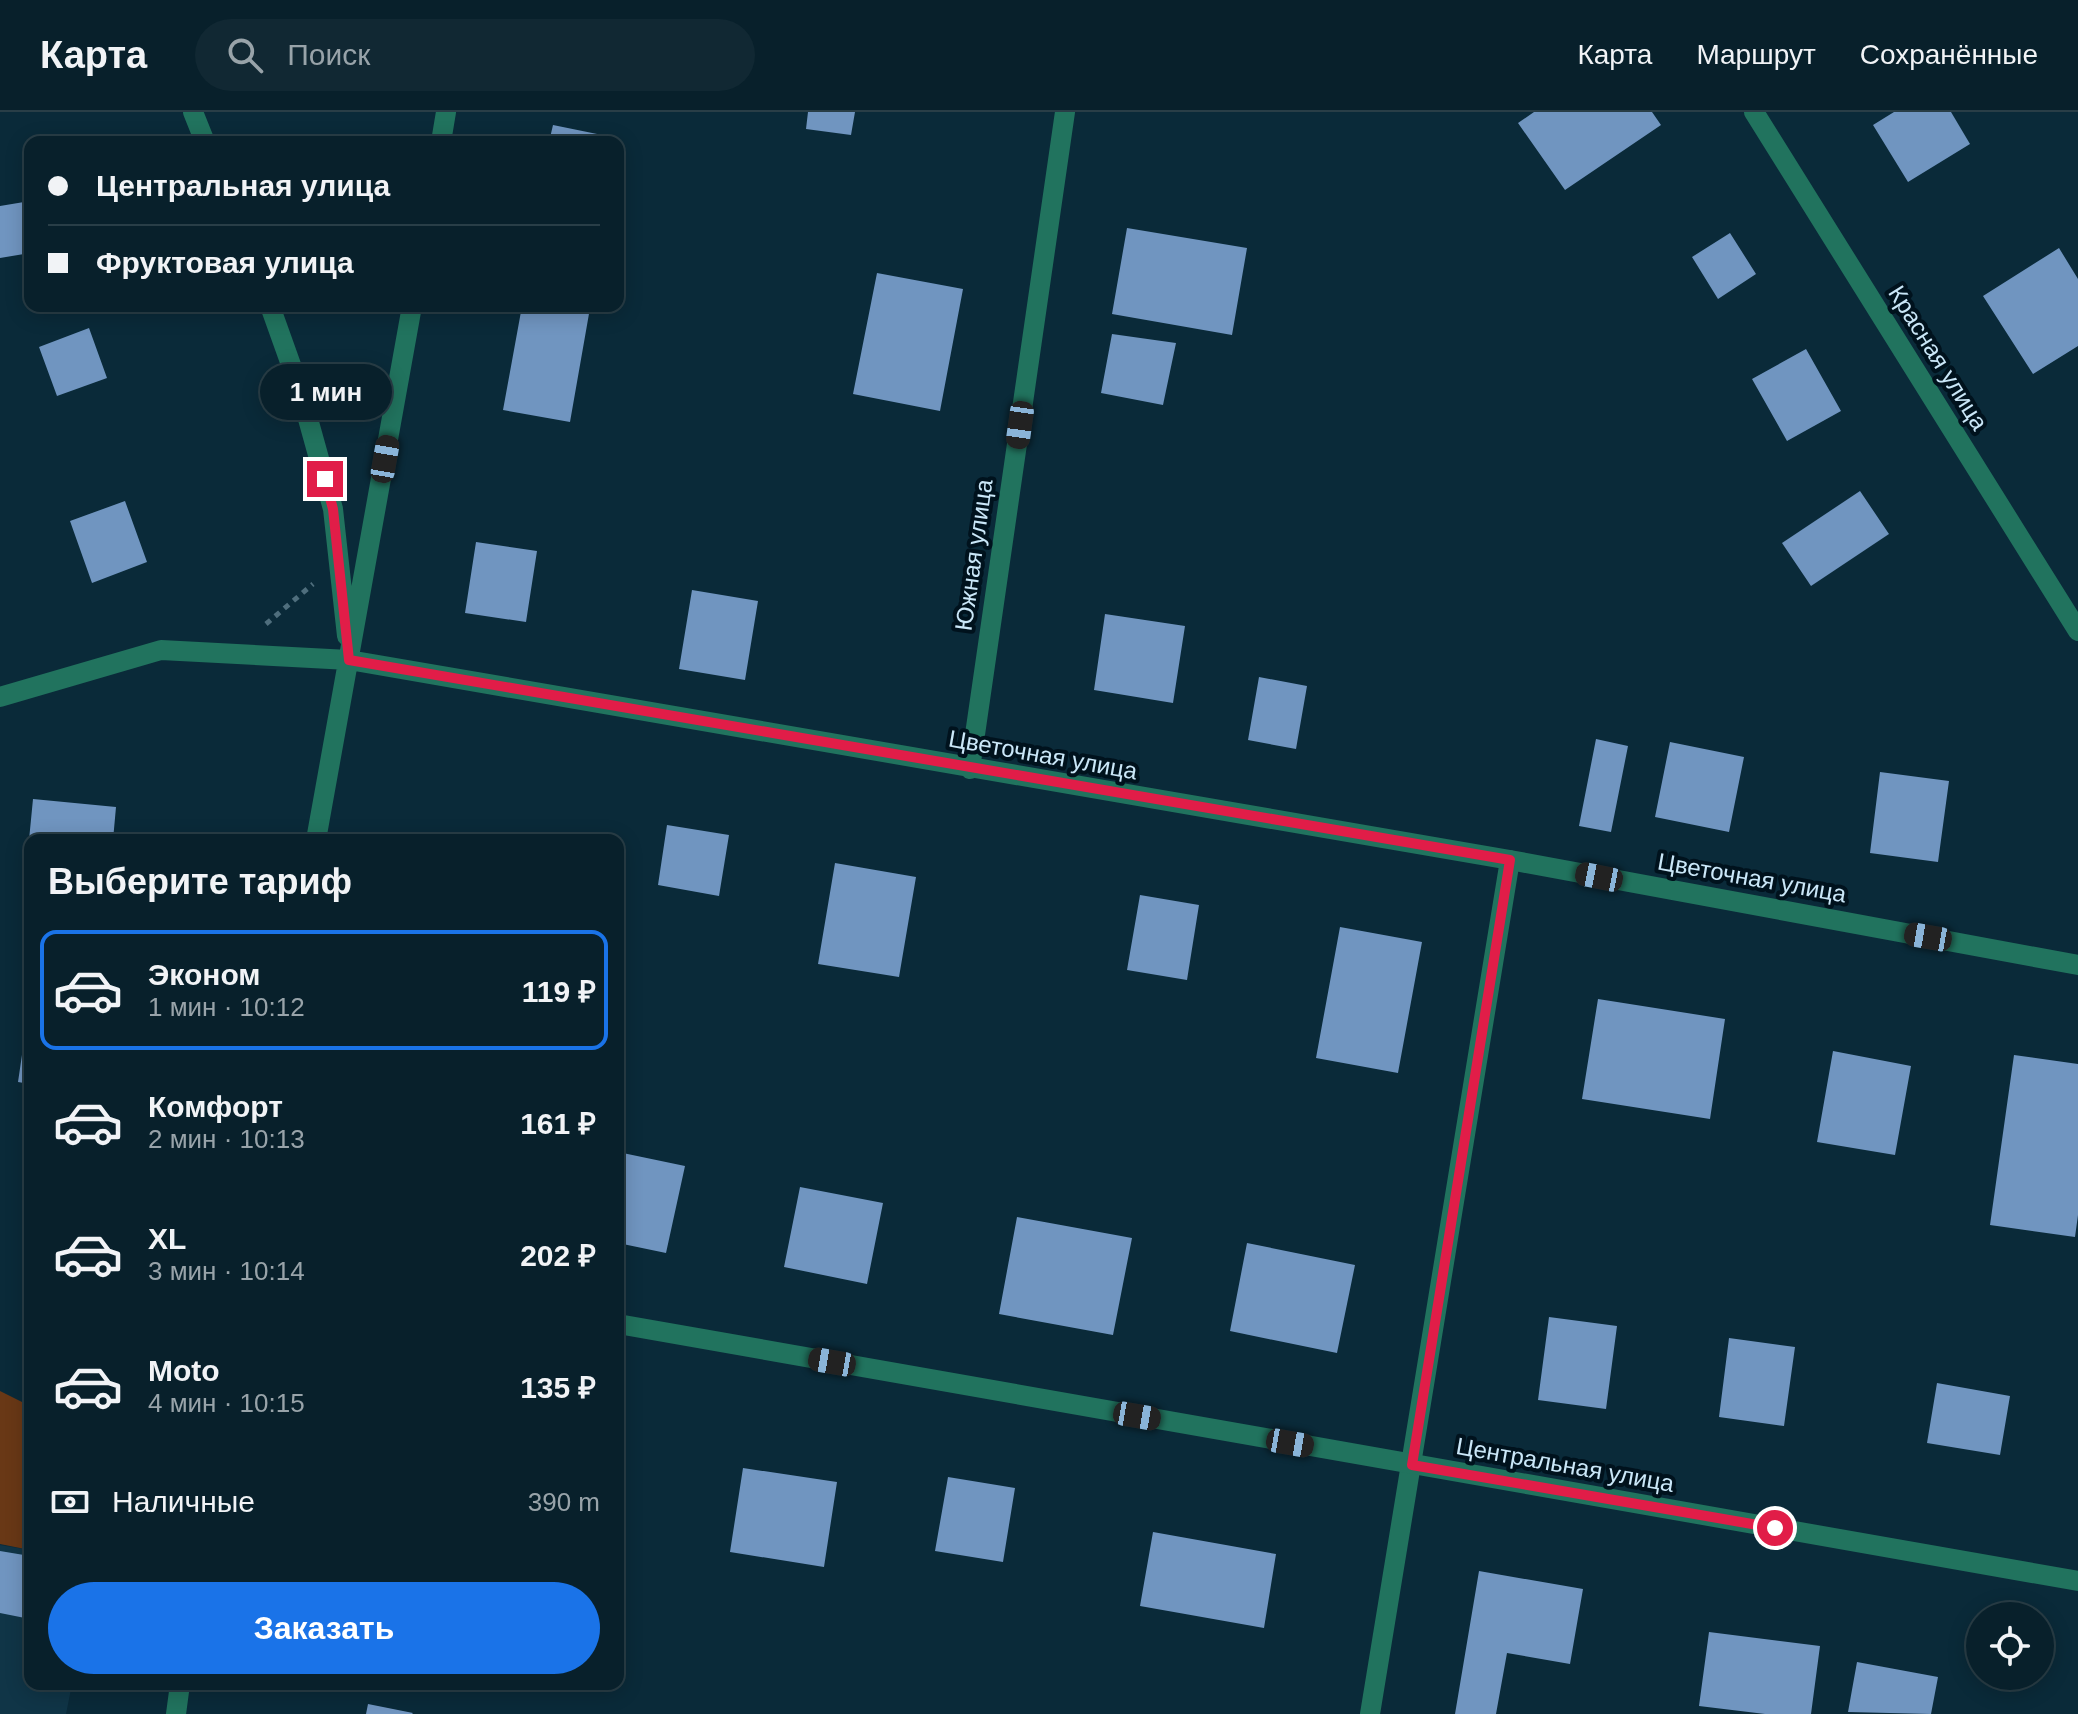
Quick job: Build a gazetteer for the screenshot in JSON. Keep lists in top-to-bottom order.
{
  "streets": {
    "street": [
      "Красная улица",
      "Южная улица",
      "Цветочная улица",
      "Центральная улица"
    ]
  },
  "crossings": [
    ["Южная улица", "Цветочная улица"]
  ],
  "page": {
    "header": "Карта",
    "search": "Поиск",
    "nav": ["Карта", "Маршрут", "Сохранённые"],
    "banner": ["Центральная улица", "Фруктовая улица"],
    "bubble": "1 мин",
    "heading": "Выберите тариф",
    "list": [
      {
        "name": "Эконом",
        "note": "1 мин · 10:12",
        "value": "119 ₽"
      },
      {
        "name": "Комфорт",
        "note": "2 мин · 10:13",
        "value": "161 ₽"
      },
      {
        "name": "XL",
        "note": "3 мин · 10:14",
        "value": "202 ₽"
      },
      {
        "name": "Moto",
        "note": "4 мин · 10:15",
        "value": "135 ₽"
      }
    ],
    "pay": ["Наличные", "390 m"],
    "buttons": "Заказать"
  }
}
